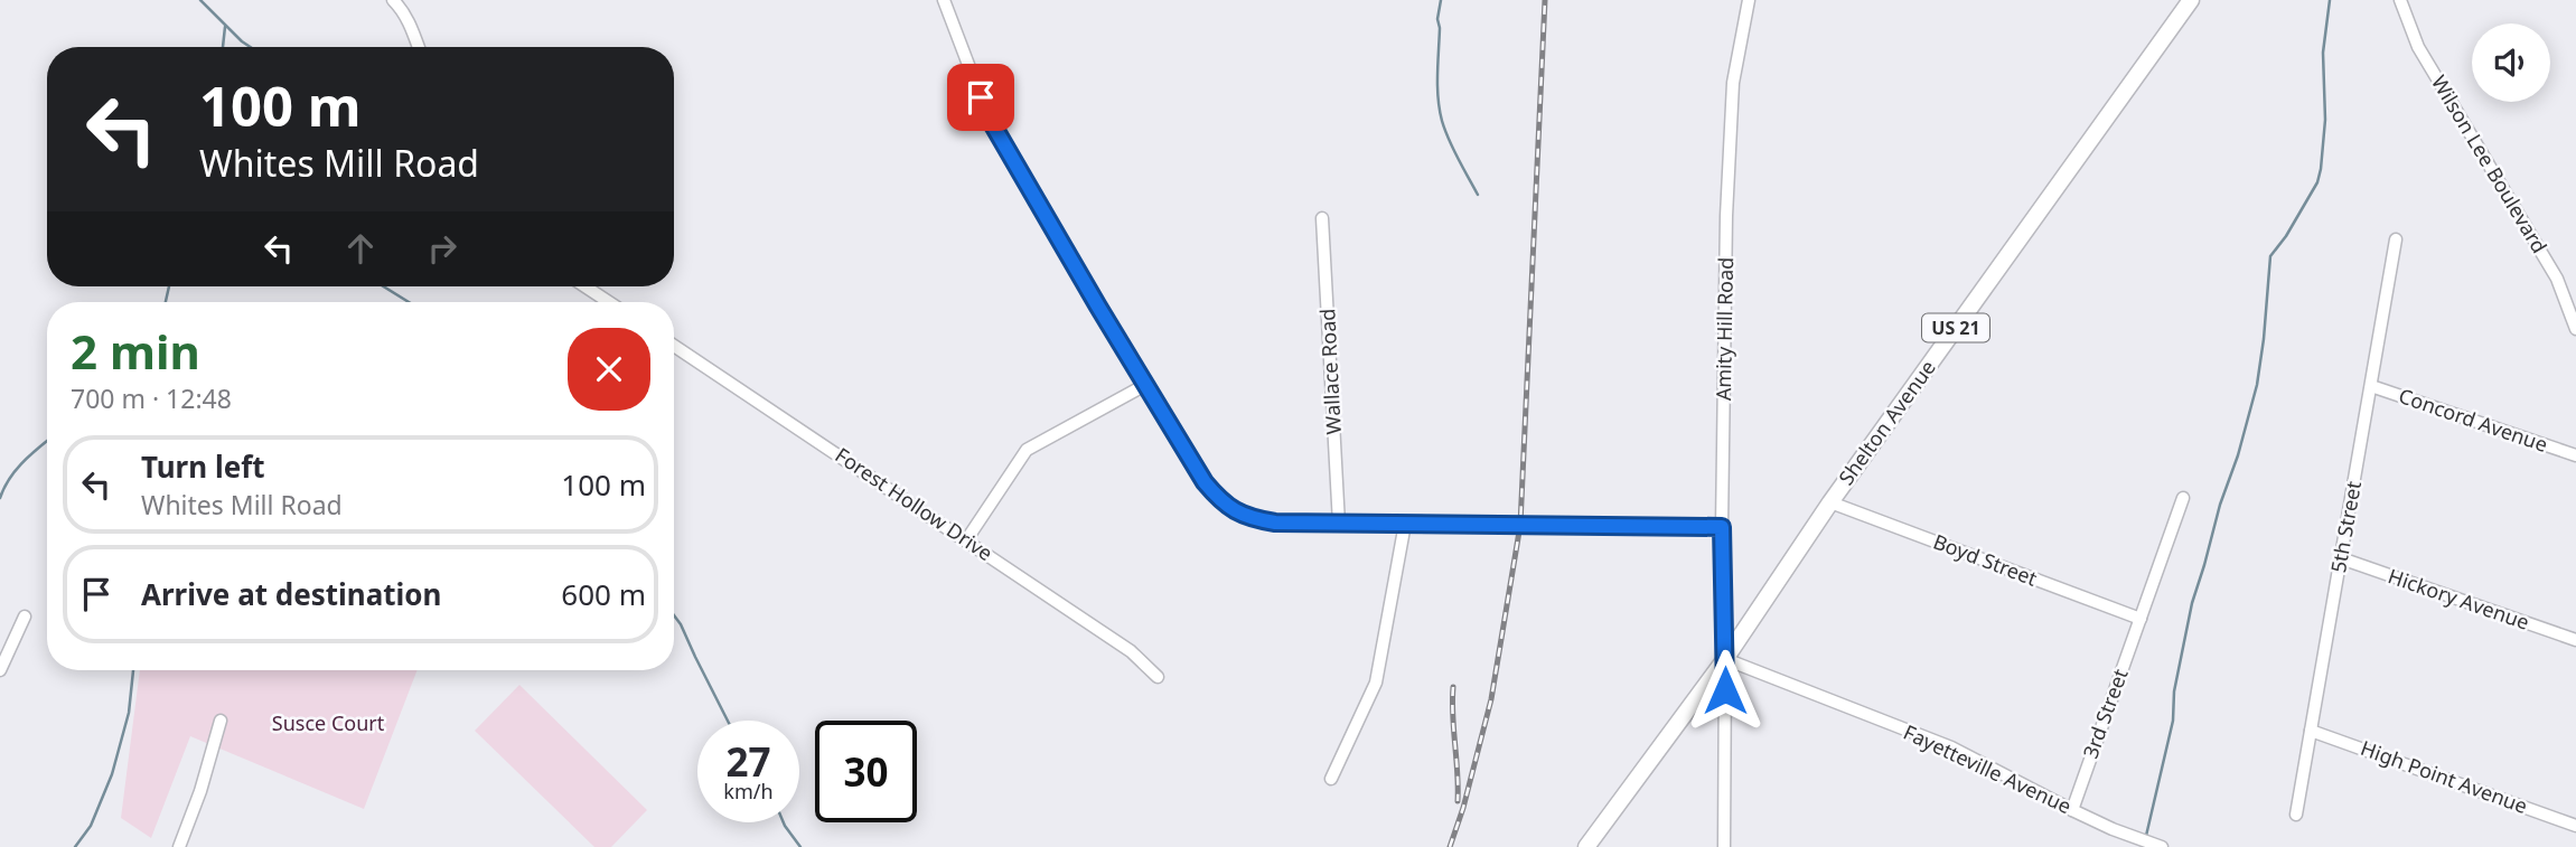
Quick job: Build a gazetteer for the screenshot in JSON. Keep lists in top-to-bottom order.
{
  "streets": {
    "main road": ["US 21", "Shelton Avenue"],
    "street": [
      "Wilson Lee Boulevard",
      "Amity Hill Road",
      "Wallace Road",
      "Concord Avenue",
      "Forest Hollow Drive",
      "5th Street",
      "Boyd Street",
      "Hickory Avenue",
      "3rd Street",
      "Fayetteville Avenue",
      "High Point Avenue"
    ]
  },
  "crossings": [
    ["Amity Hill Road", "Shelton Avenue"],
    ["Amity Hill Road", "Fayetteville Avenue"],
    ["Concord Avenue", "5th Street"],
    ["Shelton Avenue", "Boyd Street"],
    ["Shelton Avenue", "Fayetteville Avenue"],
    ["5th Street", "Hickory Avenue"],
    ["5th Street", "High Point Avenue"],
    ["Boyd Street", "3rd Street"],
    ["3rd Street", "Fayetteville Avenue"]
  ],
  "parks": ["Susce Court"],
  "page": {
    "turn": ["100 m", "Whites Mill Road"],
    "heading": ["2 min", "700 m · 12:48"],
    "list": [
      {
        "name": "Turn left",
        "note": "Whites Mill Road",
        "value": "100 m"
      },
      {
        "name": "Arrive at destination",
        "value": "600 m"
      }
    ],
    "speed": "27 km/h",
    "limit": "30"
  }
}
